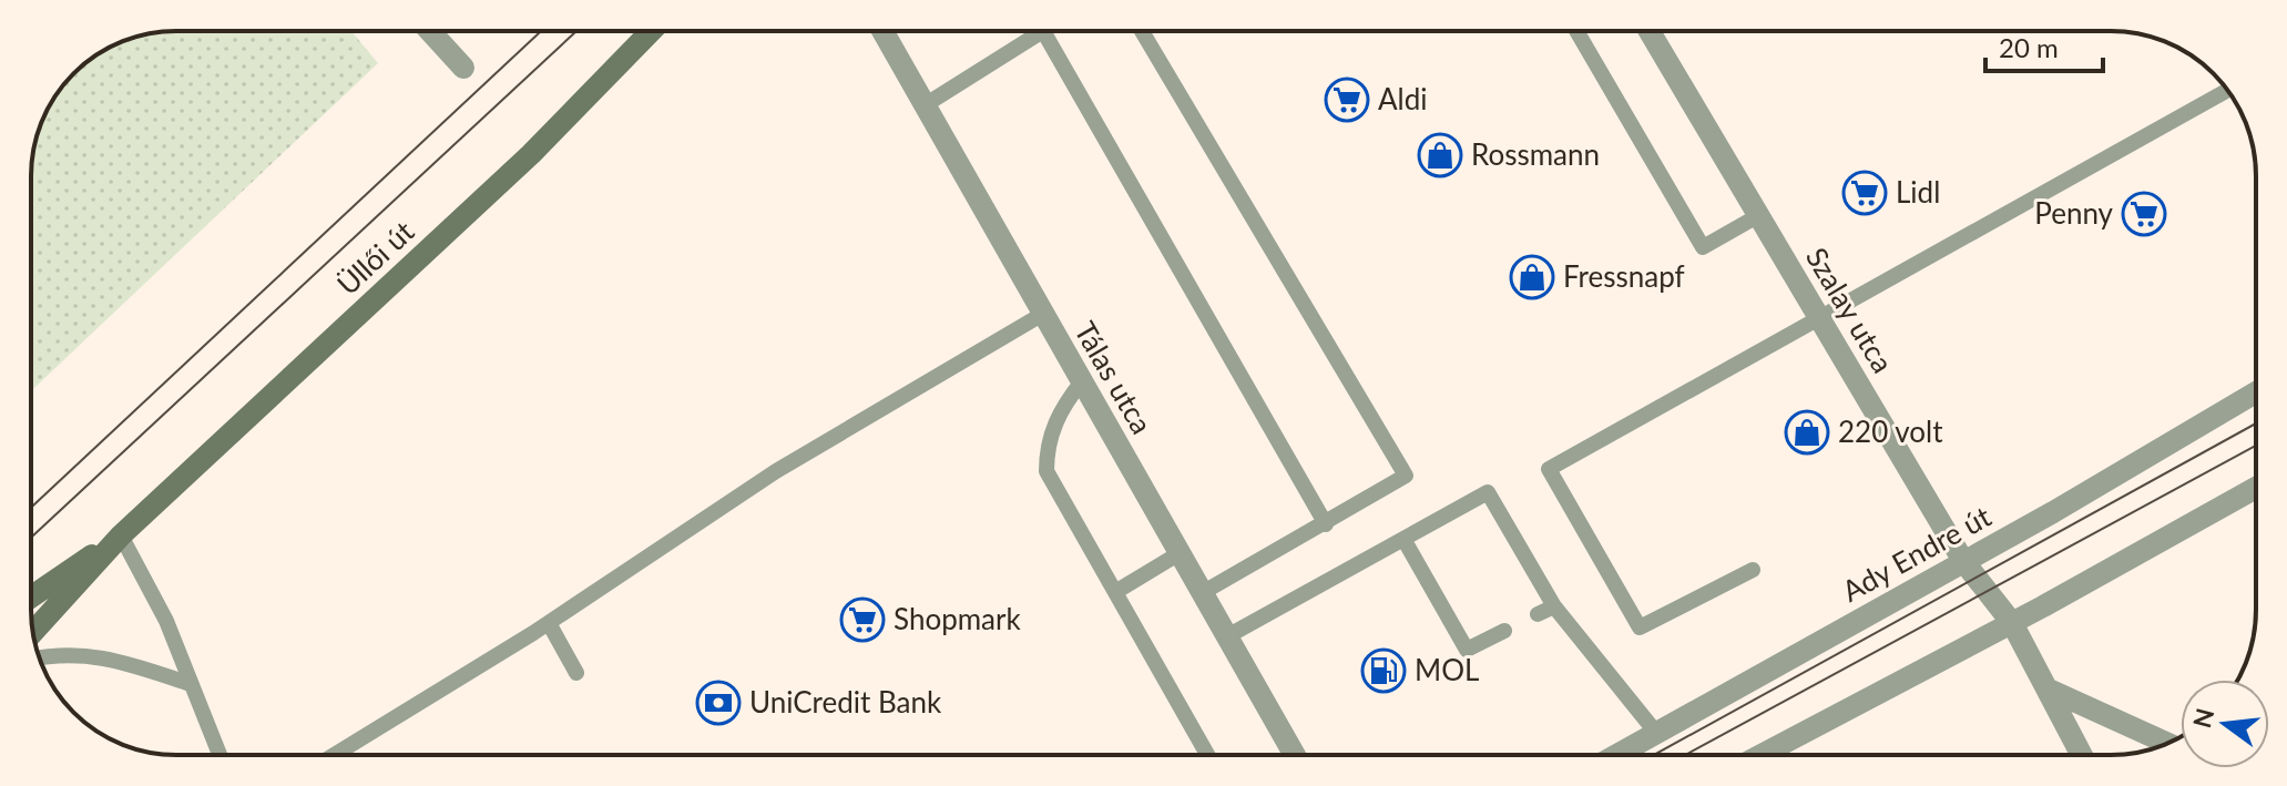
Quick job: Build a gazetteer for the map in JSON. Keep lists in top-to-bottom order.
{
  "streets": {
    "main road": ["Üllői út"],
    "street": ["Szalay utca", "Tálas utca", "Ady Endre út"]
  },
  "crossings": [
    ["Szalay utca", "Ady Endre út"]
  ],
  "places": {
    "supermarket": [
      "Aldi",
      "Lidl",
      "Penny",
      "Shopmark"
    ],
    "shop": ["Rossmann", "Fressnapf", "220 volt"],
    "fuel station": ["MOL"],
    "bank": ["UniCredit Bank"]
  },
  "scale_bar": "20 m",
  "north": "left"
}
